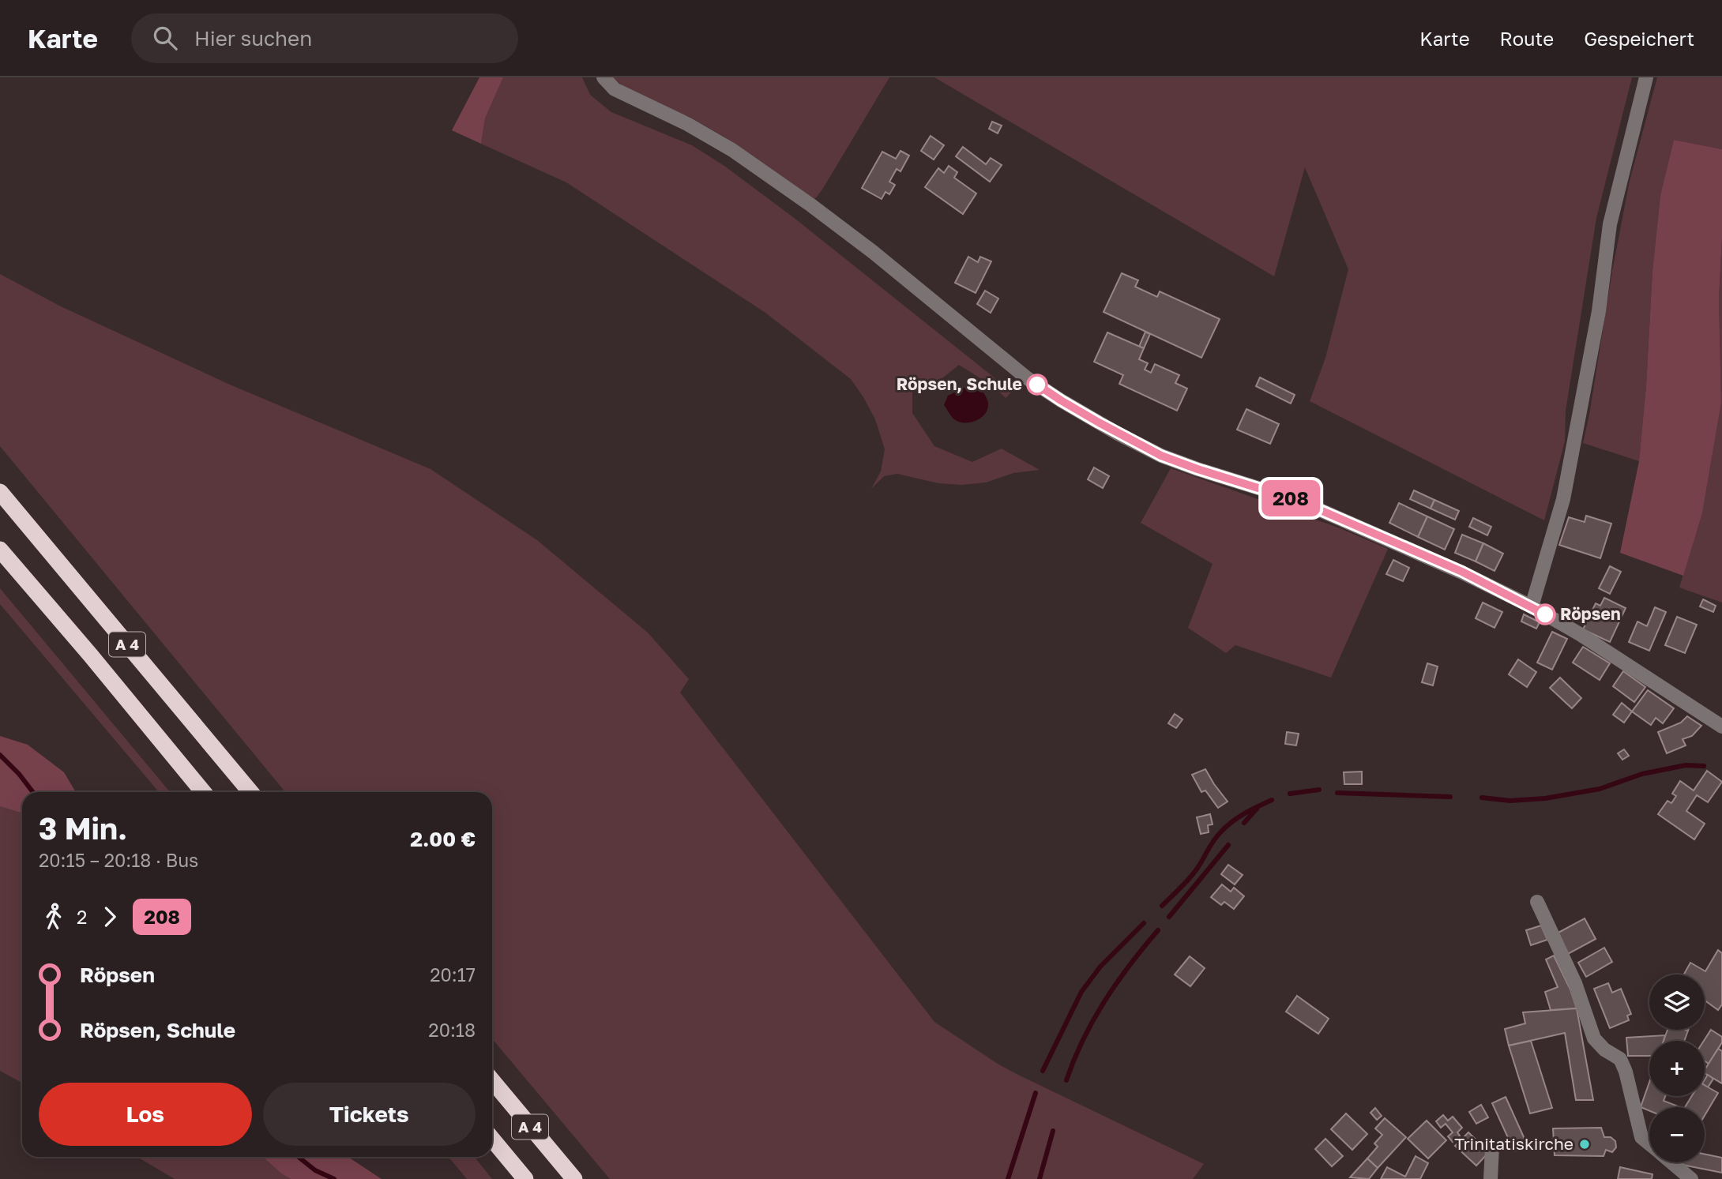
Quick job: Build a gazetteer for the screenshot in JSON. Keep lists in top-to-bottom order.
{
  "streets": {
    "highway": ["A 4"]
  },
  "places": ["Röpsen, Schule", "Röpsen", "Trinitatiskirche"],
  "lines": ["bus line 208"],
  "page": {
    "header": "Karte",
    "search": "Hier suchen",
    "nav": ["Karte", "Route", "Gespeichert"],
    "on_map": "208",
    "heading": ["3 Min.", "20:15 – 20:18 · Bus", "2.00 €"],
    "legs": ["2", "208"],
    "list": [
      {
        "name": "Röpsen",
        "value": "20:17"
      },
      {
        "name": "Röpsen, Schule",
        "value": "20:18"
      }
    ],
    "map_buttons": ["+", "−"],
    "buttons": ["Los", "Tickets"]
  }
}
